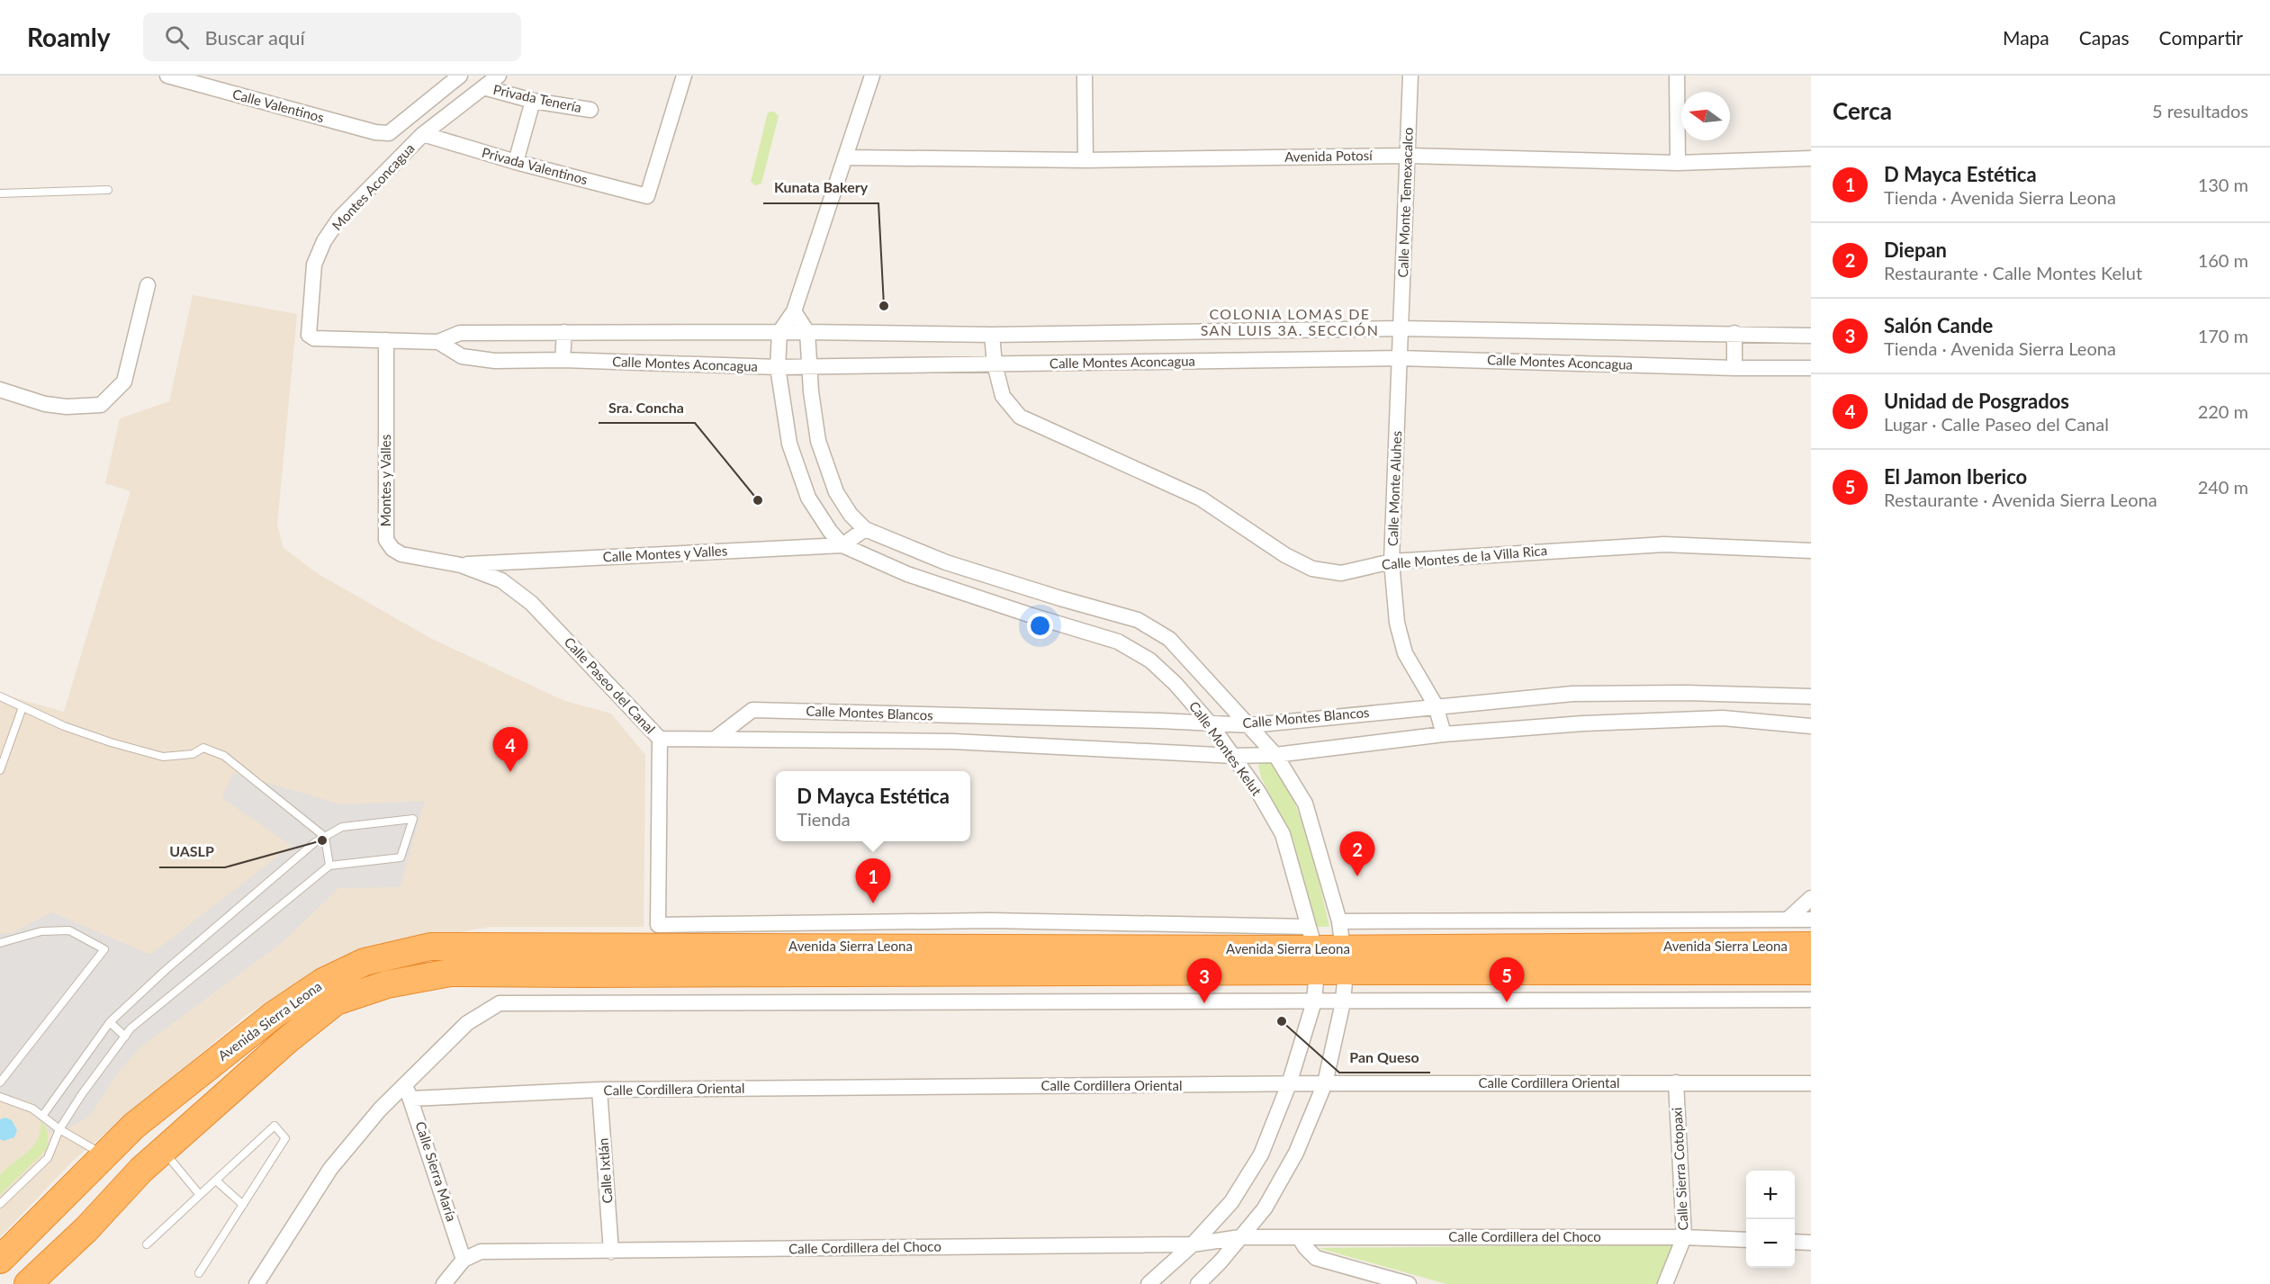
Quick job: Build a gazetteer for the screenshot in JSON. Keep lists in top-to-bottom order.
{
  "streets": {
    "highway": ["Avenida Sierra Leona"],
    "street": [
      "Privada Tenería",
      "Calle Valentinos",
      "Avenida Potosí",
      "Privada Valentinos",
      "Montes Aconcagua",
      "Calle Monte Temexacalco",
      "Calle Montes Aconcagua",
      "Montes y Valles",
      "Calle Monte Aluhes",
      "Calle Montes y Valles",
      "Calle Montes de la Villa Rica",
      "Calle Paseo del Canal",
      "Calle Montes Blancos",
      "Calle Montes Kelut",
      "Calle Cordillera Oriental",
      "Calle Sierra Cotopaxi",
      "Calle Ixtlán",
      "Calle Sierra María",
      "Calle Cordillera del Choco"
    ]
  },
  "crossings": [
    ["Avenida Potosí", "Calle Monte Temexacalco"],
    ["Privada Valentinos", "Montes Aconcagua"],
    ["Montes Aconcagua", "Calle Montes Aconcagua"],
    ["Calle Monte Temexacalco", "Calle Montes Aconcagua"],
    ["Calle Monte Temexacalco", "Calle Monte Aluhes"],
    ["Calle Montes Aconcagua", "Montes y Valles"],
    ["Calle Montes Aconcagua", "Calle Monte Aluhes"],
    ["Calle Montes Aconcagua", "Calle Montes de la Villa Rica"],
    ["Calle Montes Aconcagua", "Calle Montes Kelut"],
    ["Montes y Valles", "Calle Montes y Valles"],
    ["Montes y Valles", "Calle Paseo del Canal"],
    ["Calle Monte Aluhes", "Calle Montes de la Villa Rica"],
    ["Calle Monte Aluhes", "Calle Montes Blancos"],
    ["Calle Montes y Valles", "Calle Paseo del Canal"],
    ["Calle Montes y Valles", "Calle Montes Kelut"],
    ["Calle Paseo del Canal", "Calle Montes Blancos"],
    ["Calle Paseo del Canal", "Avenida Sierra Leona"],
    ["Calle Montes Blancos", "Calle Montes Kelut"],
    ["Calle Montes Kelut", "Avenida Sierra Leona"],
    ["Calle Montes Kelut", "Calle Cordillera Oriental"],
    ["Calle Montes Kelut", "Calle Cordillera del Choco"],
    ["Calle Cordillera Oriental", "Calle Sierra Cotopaxi"],
    ["Calle Cordillera Oriental", "Calle Ixtlán"],
    ["Calle Cordillera Oriental", "Calle Sierra María"],
    ["Calle Sierra Cotopaxi", "Calle Cordillera del Choco"],
    ["Calle Ixtlán", "Calle Cordillera del Choco"],
    ["Calle Sierra María", "Calle Cordillera del Choco"]
  ],
  "districts": ["COLONIA LOMAS DE SAN LUIS 3A. SECCIÓN"],
  "places": [
    "Kunata Bakery",
    "Sra. Concha",
    "UASLP",
    "Pan Queso"
  ],
  "north": "left",
  "page": {
    "header": "Roamly",
    "search": "Buscar aquí",
    "nav": ["Mapa", "Capas", "Compartir"],
    "heading": ["Cerca", "5 resultados"],
    "list": [
      {
        "mark": "1",
        "name": "D Mayca Estética",
        "note": "Tienda · Avenida Sierra Leona",
        "value": "130 m"
      },
      {
        "mark": "2",
        "name": "Diepan",
        "note": "Restaurante · Calle Montes Kelut",
        "value": "160 m"
      },
      {
        "mark": "3",
        "name": "Salón Cande",
        "note": "Tienda · Avenida Sierra Leona",
        "value": "170 m"
      },
      {
        "mark": "4",
        "name": "Unidad de Posgrados",
        "note": "Lugar · Calle Paseo del Canal",
        "value": "220 m"
      },
      {
        "mark": "5",
        "name": "El Jamon Iberico",
        "note": "Restaurante · Avenida Sierra Leona",
        "value": "240 m"
      }
    ],
    "pins": [
      "4",
      "2",
      "1",
      "5",
      "3"
    ],
    "popup": ["D Mayca Estética", "Tienda"],
    "map_buttons": ["+", "−"]
  }
}
